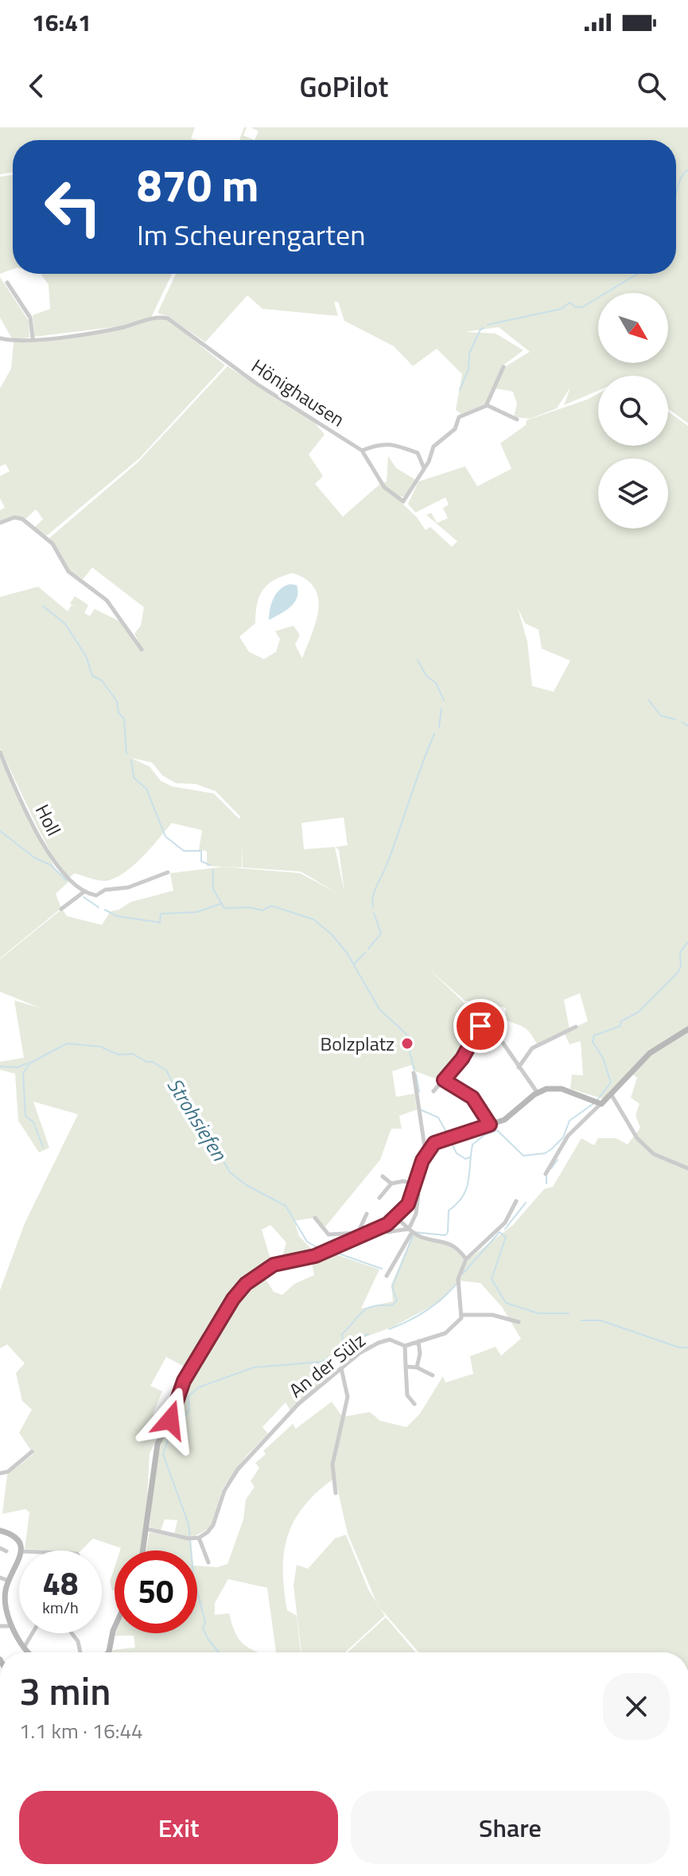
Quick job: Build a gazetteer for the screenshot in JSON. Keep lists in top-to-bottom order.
{
  "streets": {
    "street": ["Hönighausen", "Holl", "An der Sülz"]
  },
  "water": ["Strohsiefen"],
  "places": ["Bolzplatz"],
  "north": "bottom right",
  "page": {
    "status": "16:41",
    "header": "GoPilot",
    "turn": ["870 m", "Im Scheurengarten"],
    "speed": "48 km/h",
    "limit": "50",
    "heading": ["3 min", "1.1 km · 16:44"],
    "buttons": ["Exit", "Share"]
  }
}
